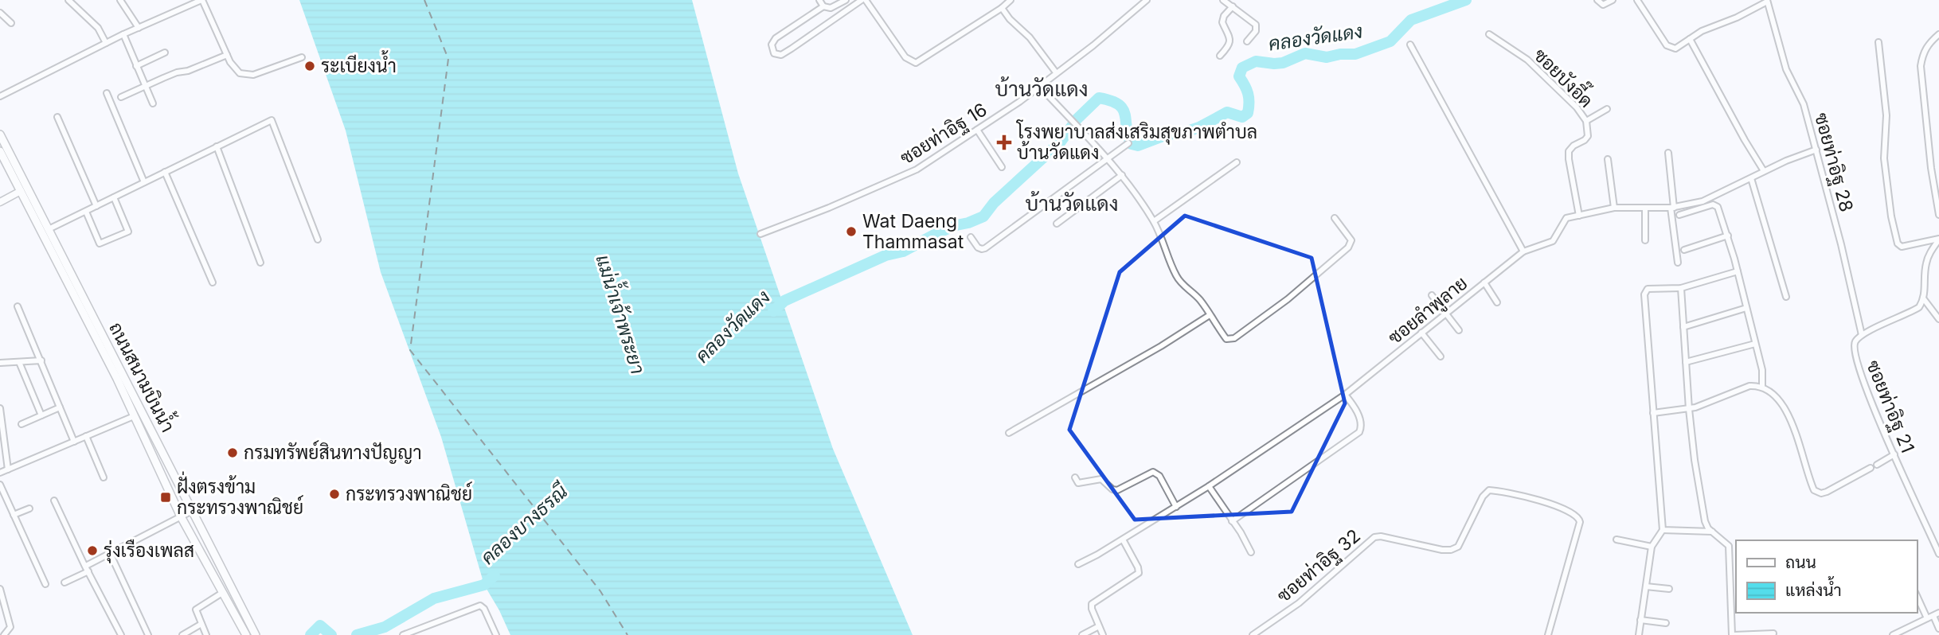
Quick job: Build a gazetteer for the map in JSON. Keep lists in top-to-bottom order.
{
  "streets": {
    "main road": ["ถนนสนามบินน้ำ"],
    "street": [
      "ซอยบังอี๊ด",
      "ซอยท่าอิฐ 16",
      "ซอยท่าอิฐ 28",
      "ซอยลำพูลาย",
      "ซอยท่าอิฐ 21",
      "ซอยท่าอิฐ 32"
    ]
  },
  "crossings": [
    ["ซอยบังอี๊ด", "ซอยลำพูลาย"],
    ["ซอยท่าอิฐ 28", "ซอยลำพูลาย"],
    ["ซอยท่าอิฐ 28", "ซอยท่าอิฐ 21"]
  ],
  "districts": ["บ้านวัดแดง", "บ้านวัดแดง"],
  "water": ["คลองวัดแดง", "แม่น้ำเจ้าพระยา", "คลองบางธรณี"],
  "places": {
    "other": [
      "ระเบียงน้ำ",
      "Wat Daeng Thammasat",
      "กรมทรัพย์สินทางปัญญา",
      "กระทรวงพาณิชย์",
      "รุ่งเรืองเพลส"
    ],
    "health": ["โรงพยาบาลส่งเสริมสุขภาพตำบล บ้านวัดแดง"],
    "transit": ["ฝั่งตรงข้าม กระทรวงพาณิชย์"]
  },
  "legend": ["ถนน", "แหล่งน้ำ"]
}
